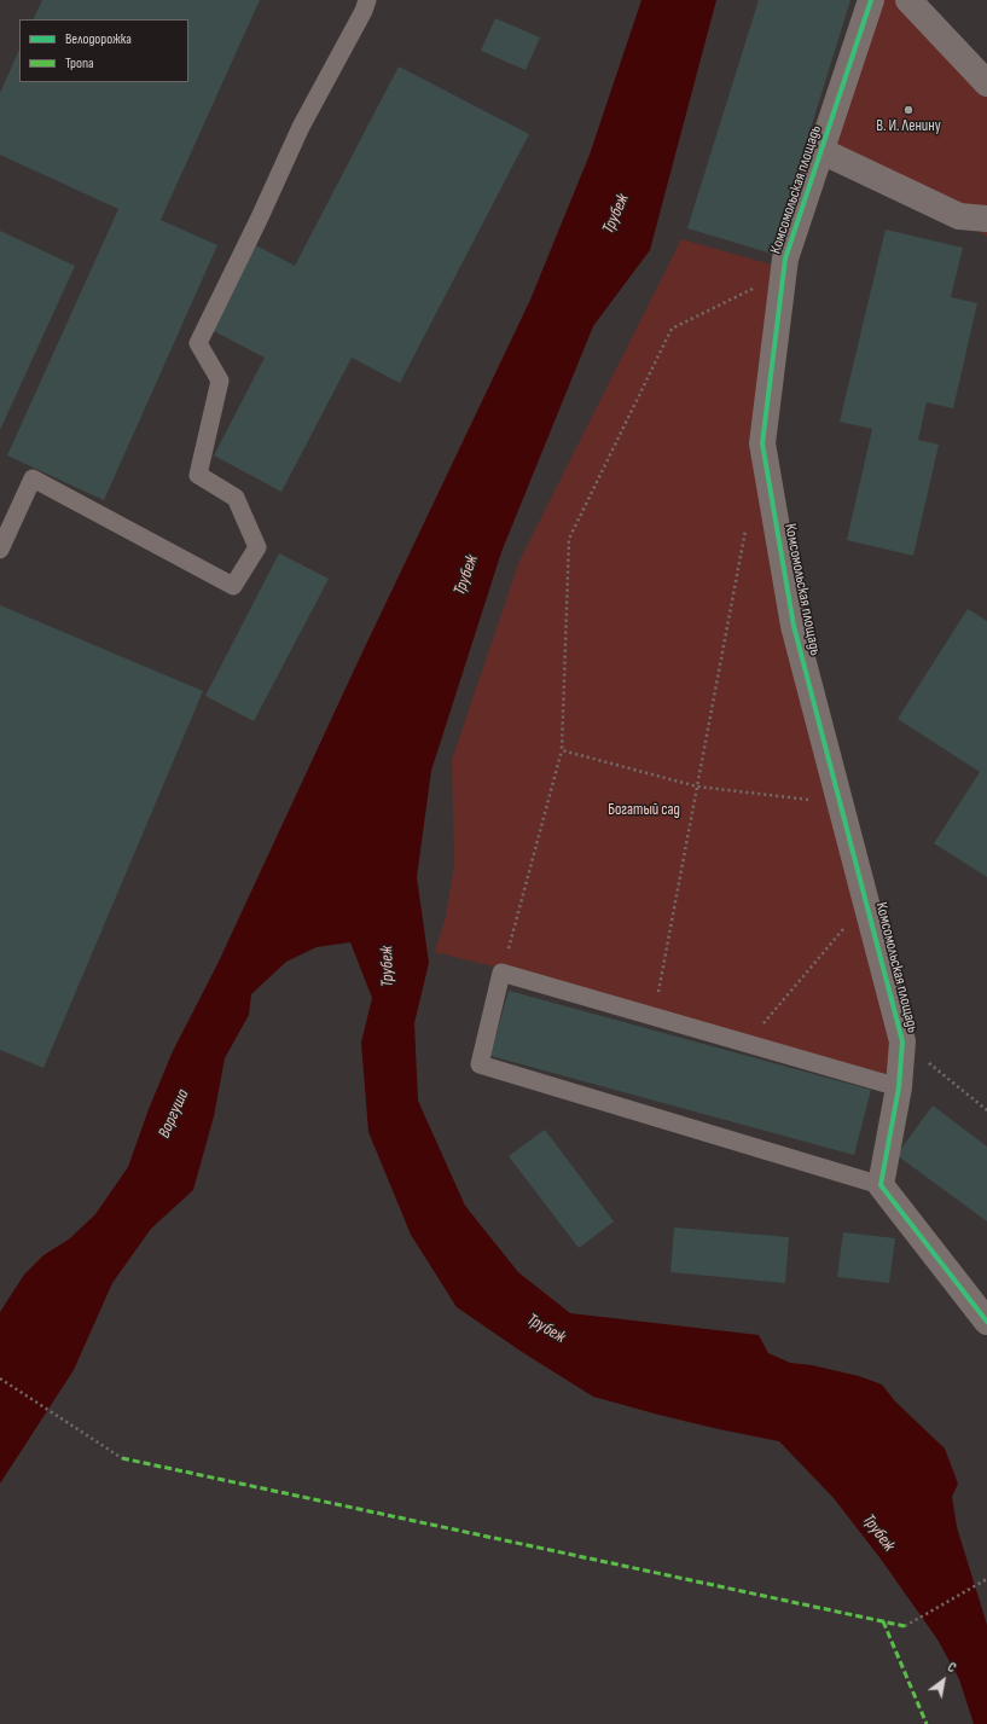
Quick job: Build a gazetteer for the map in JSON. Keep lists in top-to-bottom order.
{
  "streets": {
    "street": ["Комсомольская площадь"]
  },
  "water": ["Трубеж", "Воргуша"],
  "parks": ["Богатый сад"],
  "places": ["В. И. Ленину"],
  "legend": ["Велодорожка", "Тропа"],
  "north": "top right"
}
